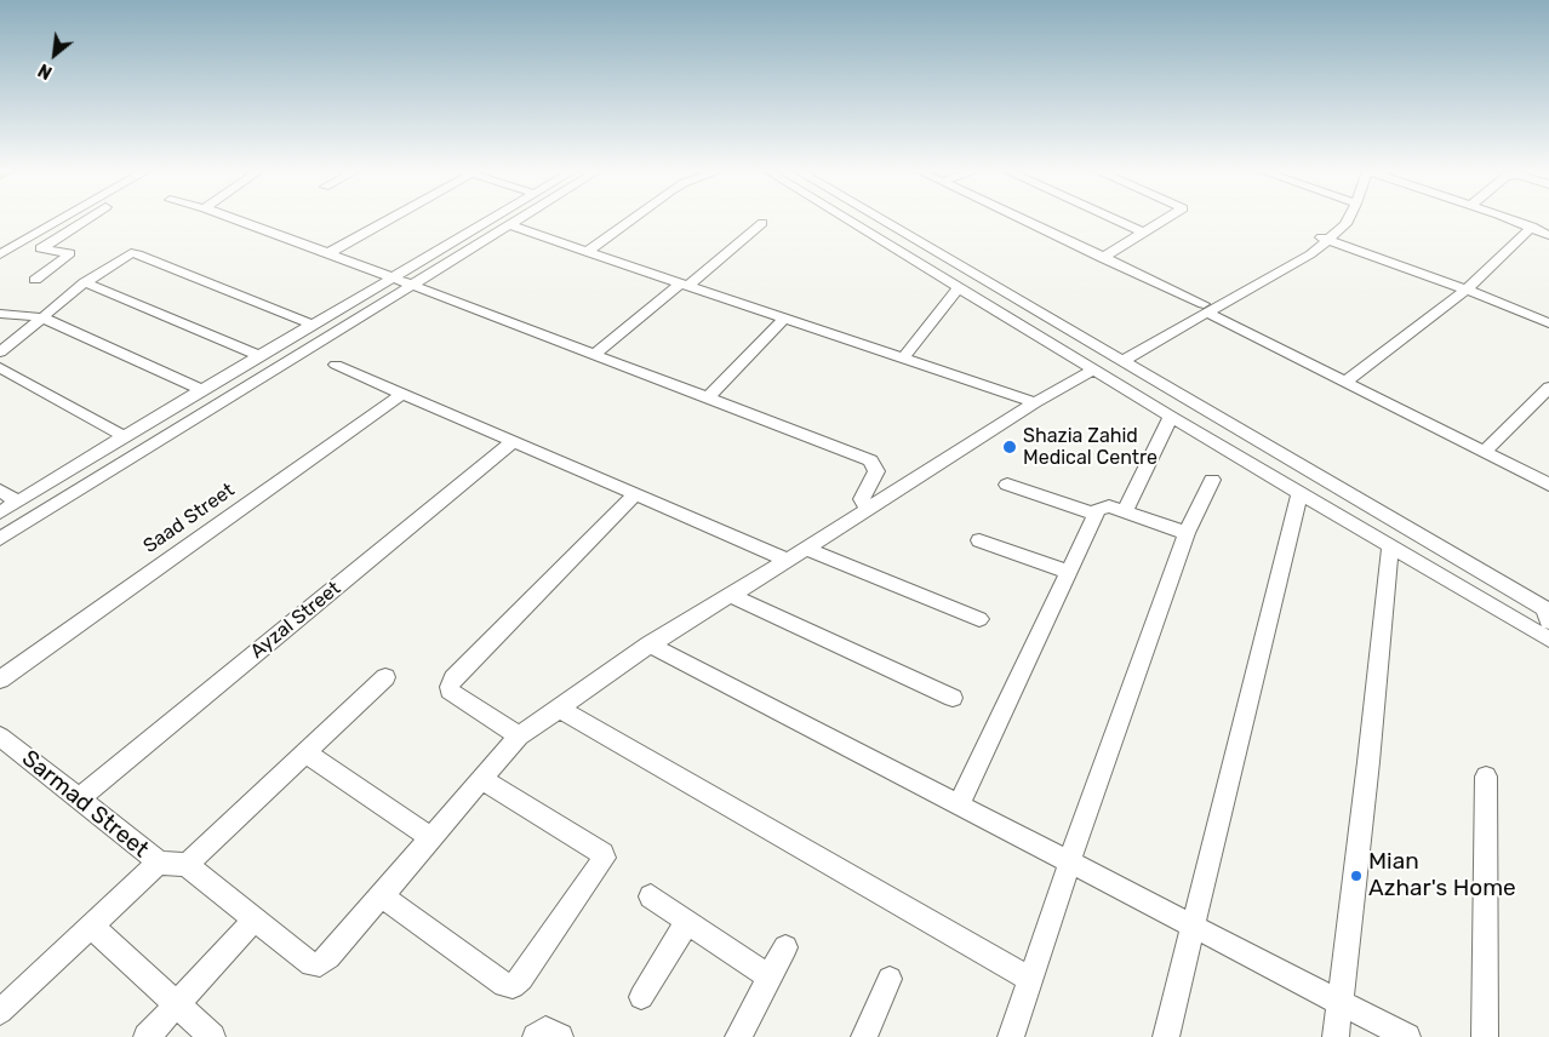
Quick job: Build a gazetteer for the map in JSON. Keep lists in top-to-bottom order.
{
  "streets": {
    "street": ["Saad Street", "Ayzal Street", "Sarmad Street"]
  },
  "crossings": [
    ["Ayzal Street", "Sarmad Street"]
  ],
  "places": ["Shazia Zahid Medical Centre", "Mian Azhar's Home"],
  "north": "bottom left"
}
